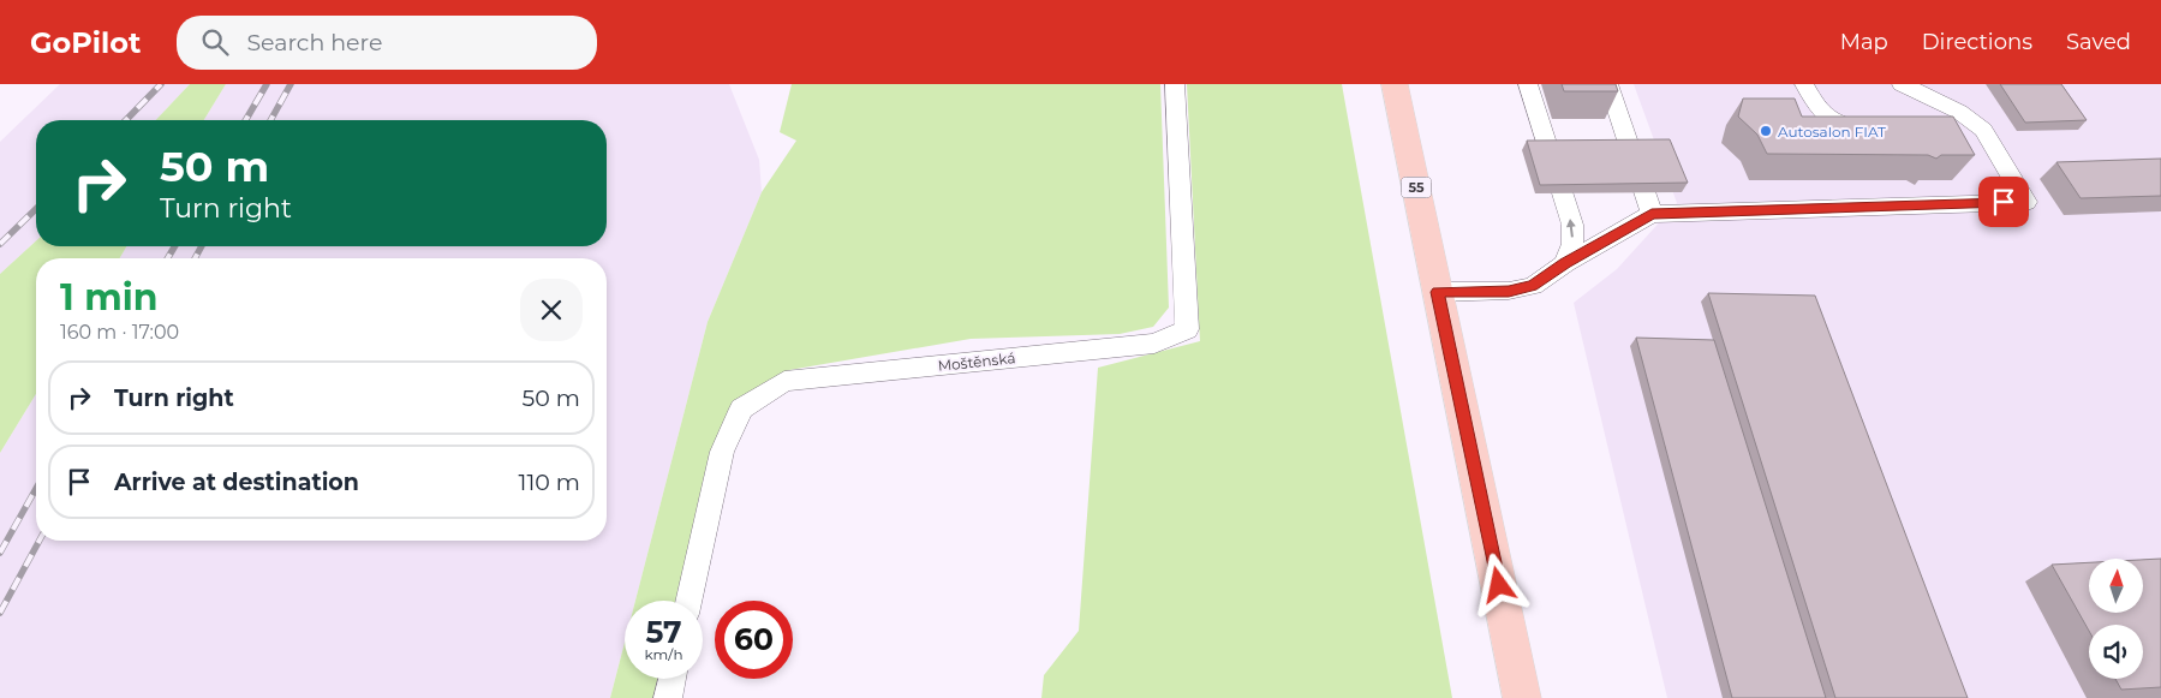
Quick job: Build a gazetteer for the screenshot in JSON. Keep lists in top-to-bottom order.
{
  "streets": {
    "main road": ["55"],
    "lane": ["Moštěnská"]
  },
  "places": ["Autosalon FIAT"],
  "north": "top",
  "page": {
    "header": "GoPilot",
    "search": "Search here",
    "nav": ["Map", "Directions", "Saved"],
    "turn": ["50 m", "Turn right"],
    "heading": ["1 min", "160 m · 17:00"],
    "list": [
      {
        "name": "Turn right",
        "value": "50 m"
      },
      {
        "name": "Arrive at destination",
        "value": "110 m"
      }
    ],
    "speed": "57 km/h",
    "limit": "60"
  }
}
